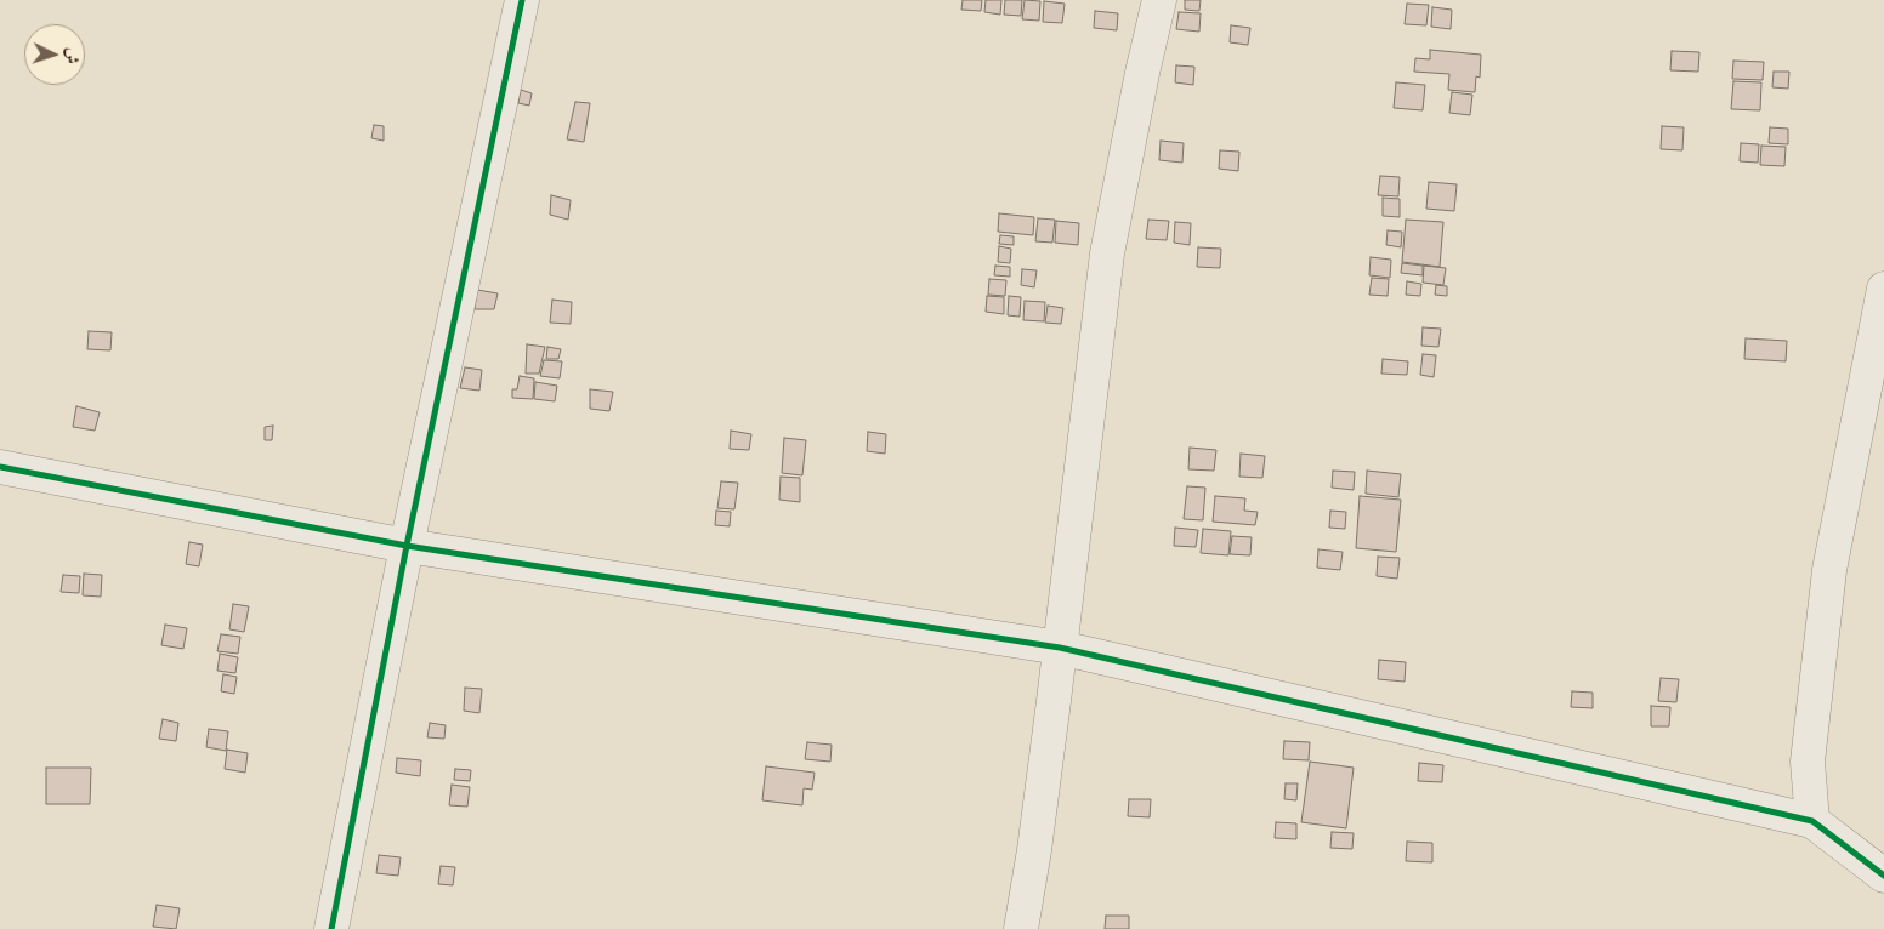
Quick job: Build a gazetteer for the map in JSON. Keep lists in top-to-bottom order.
{
  "north": "right"
}
